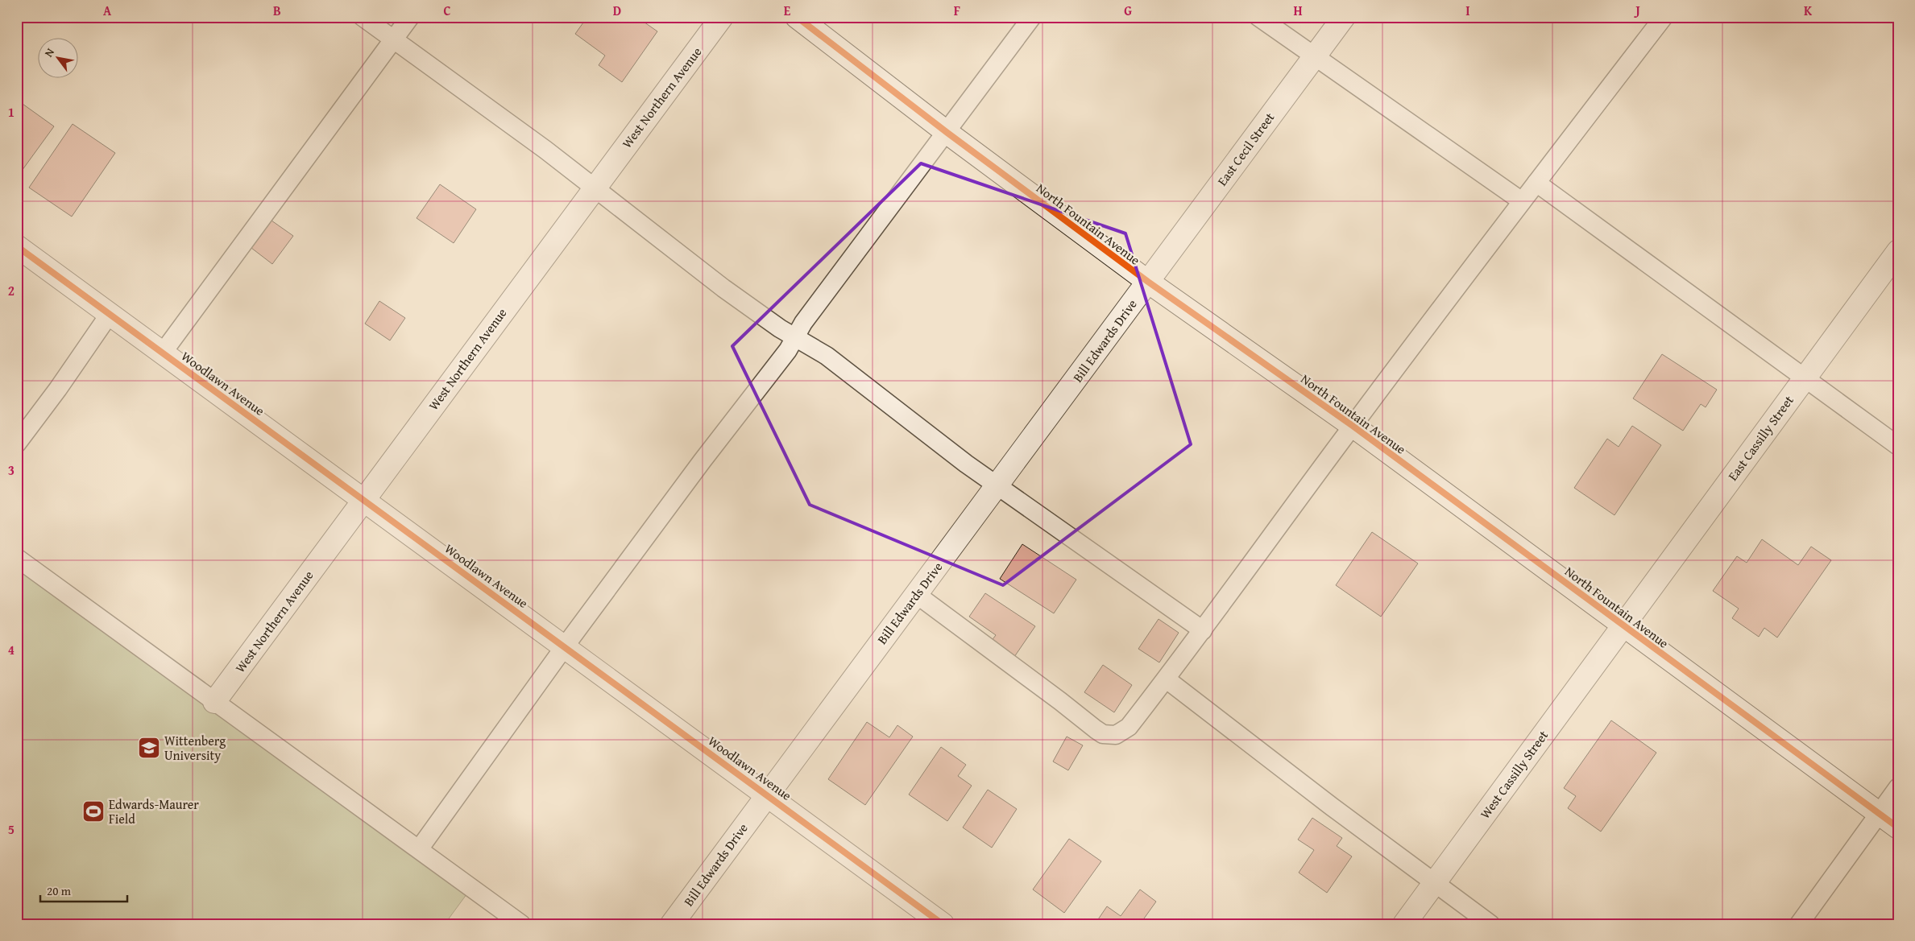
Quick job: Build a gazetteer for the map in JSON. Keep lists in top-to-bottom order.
{
  "streets": {
    "street": [
      "West Northern Avenue",
      "East Cecil Street",
      "North Fountain Avenue",
      "Bill Edwards Drive",
      "Woodlawn Avenue",
      "East Cassilly Street",
      "West Cassilly Street"
    ]
  },
  "crossings": [
    ["West Northern Avenue", "Woodlawn Avenue"],
    ["East Cecil Street", "North Fountain Avenue"],
    ["East Cecil Street", "Bill Edwards Drive"],
    ["North Fountain Avenue", "Bill Edwards Drive"],
    ["North Fountain Avenue", "East Cassilly Street"],
    ["North Fountain Avenue", "West Cassilly Street"],
    ["Bill Edwards Drive", "Woodlawn Avenue"],
    ["East Cassilly Street", "West Cassilly Street"]
  ],
  "places": {
    "school or university": ["Wittenberg University"],
    "sports": ["Edwards-Maurer Field"]
  },
  "scale_bar": "20 m",
  "north": "top left",
  "grid": {
    "columns": [
      "A",
      "B",
      "C",
      "D",
      "E",
      "F",
      "G",
      "H",
      "I",
      "J",
      "K"
    ],
    "rows": [
      "1",
      "2",
      "3",
      "4",
      "5"
    ]
  }
}
